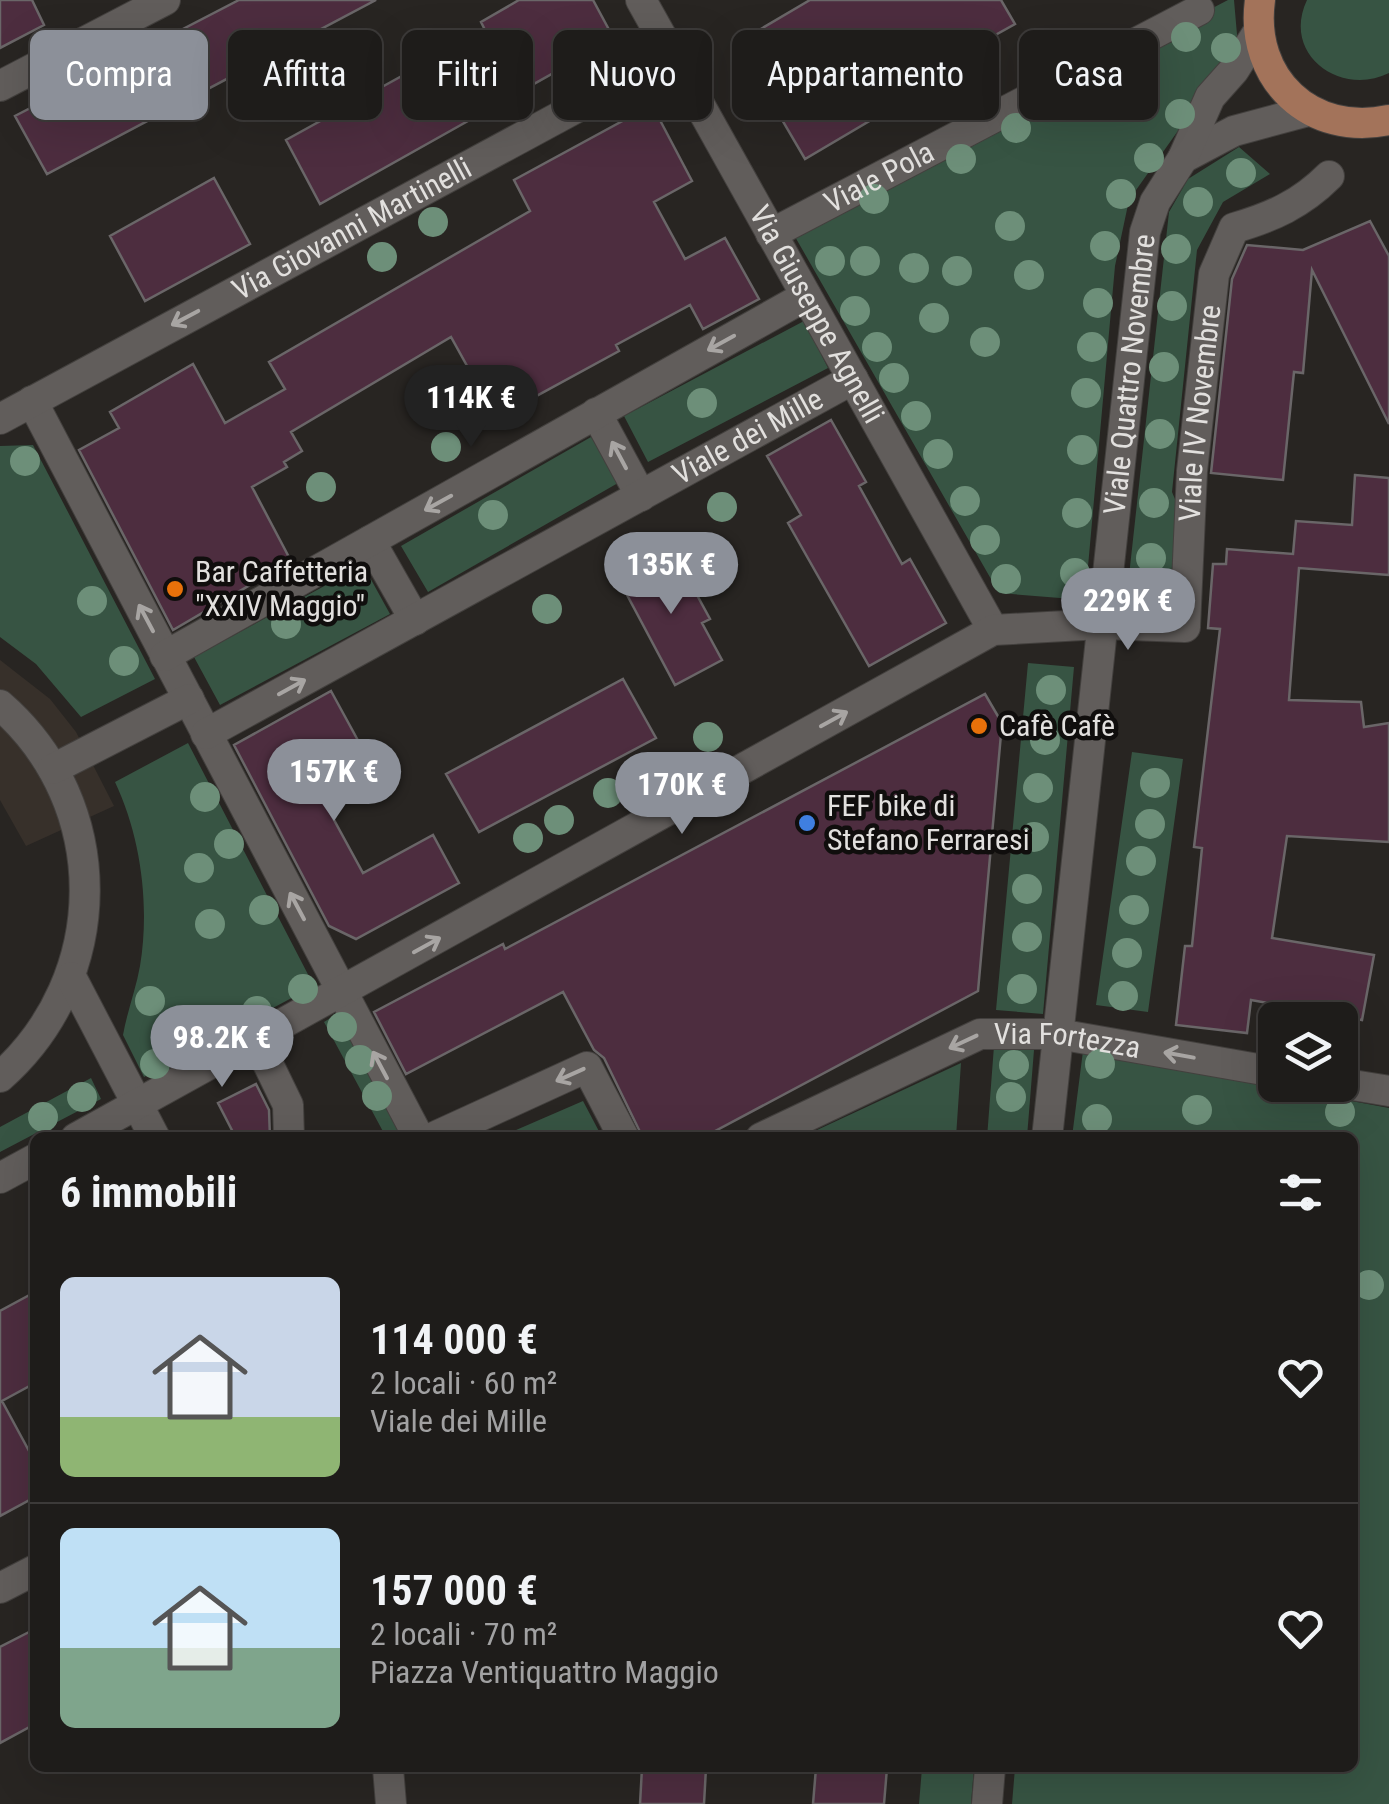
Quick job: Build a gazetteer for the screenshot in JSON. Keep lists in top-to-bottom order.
{
  "streets": {
    "street": [
      "Viale Pola",
      "Via Giovanni Martinelli",
      "Via Giuseppe Agnelli",
      "Viale Quattro Novembre",
      "Viale IV Novembre",
      "Viale dei Mille",
      "Via Fortezza"
    ]
  },
  "crossings": [
    ["Viale Pola", "Via Giuseppe Agnelli"],
    ["Via Giuseppe Agnelli", "Viale dei Mille"],
    ["Viale Quattro Novembre", "Viale IV Novembre"],
    ["Viale Quattro Novembre", "Via Fortezza"]
  ],
  "one_way": ["Via Giovanni Martinelli", "Via Fortezza"],
  "places": ["Bar Caffetteria \"XXIV Maggio\"", "Cafè Cafè", "FEF bike di Stefano Ferraresi"],
  "page": {
    "chip": [
      "Compra",
      "Affitta",
      "Filtri",
      "Nuovo",
      "Appartamento",
      "Casa"
    ],
    "price": [
      "114K €",
      "135K €",
      "229K €",
      "157K €",
      "170K €",
      "98.2K €"
    ],
    "heading": "6 immobili",
    "list": [
      {
        "name": "114 000 €",
        "note": "2 locali · 60 m² · Viale dei Mille"
      },
      {
        "name": "157 000 €",
        "note": "2 locali · 70 m² · Piazza Ventiquattro Maggio"
      }
    ]
  }
}
